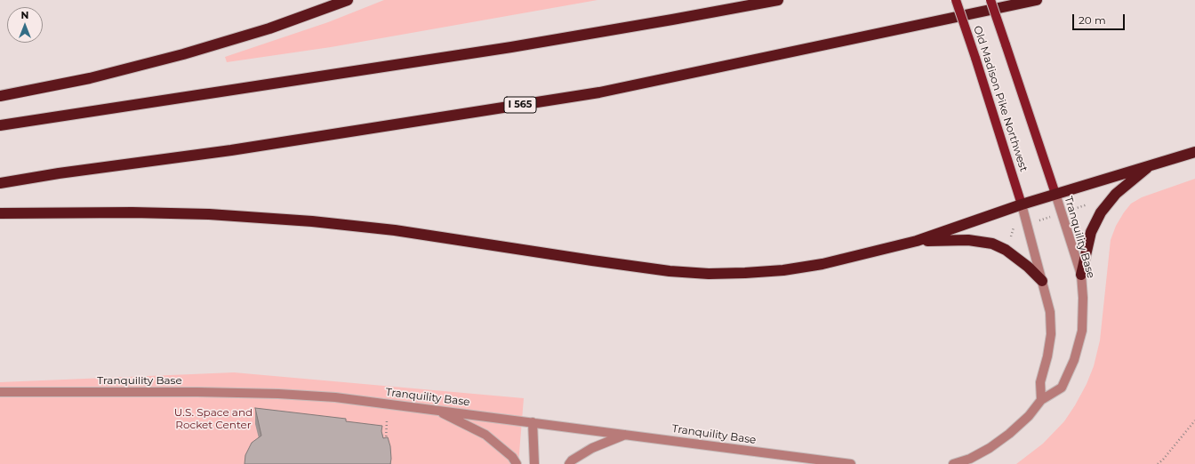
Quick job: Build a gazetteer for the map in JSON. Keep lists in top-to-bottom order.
{
  "streets": {
    "highway": ["I 565"],
    "main road": ["Old Madison Pike Northwest"],
    "street": ["Tranquility Base"]
  },
  "crossings": [
    ["Old Madison Pike Northwest", "Tranquility Base"]
  ],
  "parks": ["U.S. Space and Rocket Center"],
  "scale_bar": "20 m",
  "north": "top"
}
